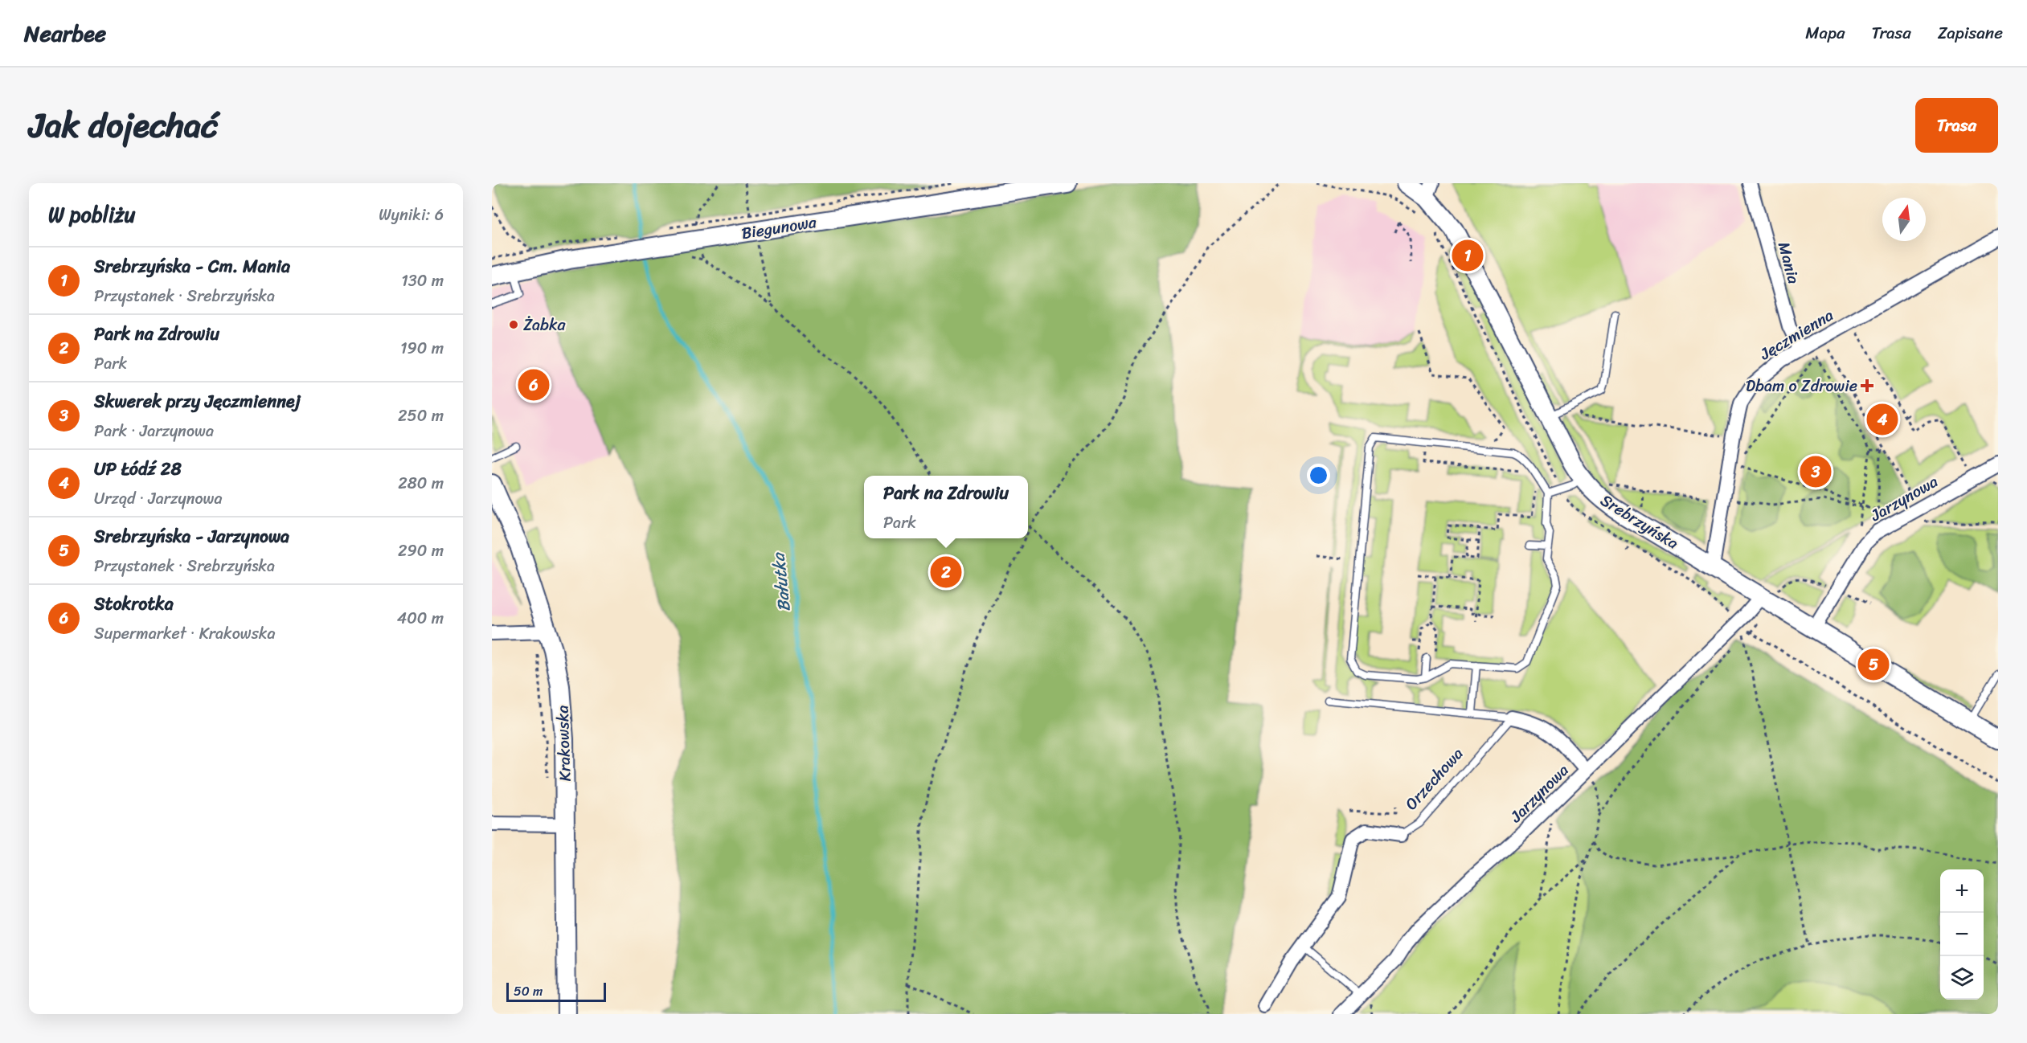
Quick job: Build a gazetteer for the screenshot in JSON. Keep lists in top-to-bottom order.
{
  "streets": {
    "main road": ["Biegunowa", "Srebrzyńska", "Krakowska"],
    "street": [
      "Mania",
      "Jęczmienna",
      "Jarzynowa",
      "Orzechowa"
    ]
  },
  "crossings": [
    ["Mania", "Jęczmienna"],
    ["Jęczmienna", "Srebrzyńska"],
    ["Jarzynowa", "Srebrzyńska"]
  ],
  "water": ["Bałutka"],
  "places": {
    "other": ["Żabka"],
    "health": ["Dbam o Zdrowie"]
  },
  "scale_bar": "50 m",
  "north": "top",
  "page": {
    "header": "Nearbee",
    "nav": ["Mapa", "Trasa", "Zapisane"],
    "title": "Jak dojechać",
    "buttons": "Trasa",
    "heading": ["W pobliżu", "Wyniki: 6"],
    "pins": [
      "1",
      "6",
      "4",
      "3",
      "2",
      "5"
    ],
    "list": [
      {
        "mark": "1",
        "name": "Srebrzyńska - Cm. Mania",
        "note": "Przystanek · Srebrzyńska",
        "value": "130 m"
      },
      {
        "mark": "2",
        "name": "Park na Zdrowiu",
        "note": "Park",
        "value": "190 m"
      },
      {
        "mark": "3",
        "name": "Skwerek przy Jęczmiennej",
        "note": "Park · Jarzynowa",
        "value": "250 m"
      },
      {
        "mark": "4",
        "name": "UP Łódź 28",
        "note": "Urząd · Jarzynowa",
        "value": "280 m"
      },
      {
        "mark": "5",
        "name": "Srebrzyńska - Jarzynowa",
        "note": "Przystanek · Srebrzyńska",
        "value": "290 m"
      },
      {
        "mark": "6",
        "name": "Stokrotka",
        "note": "Supermarket · Krakowska",
        "value": "400 m"
      }
    ],
    "popup": ["Park na Zdrowiu", "Park"],
    "map_buttons": ["+", "−"],
    "scale": "50 m"
  }
}
